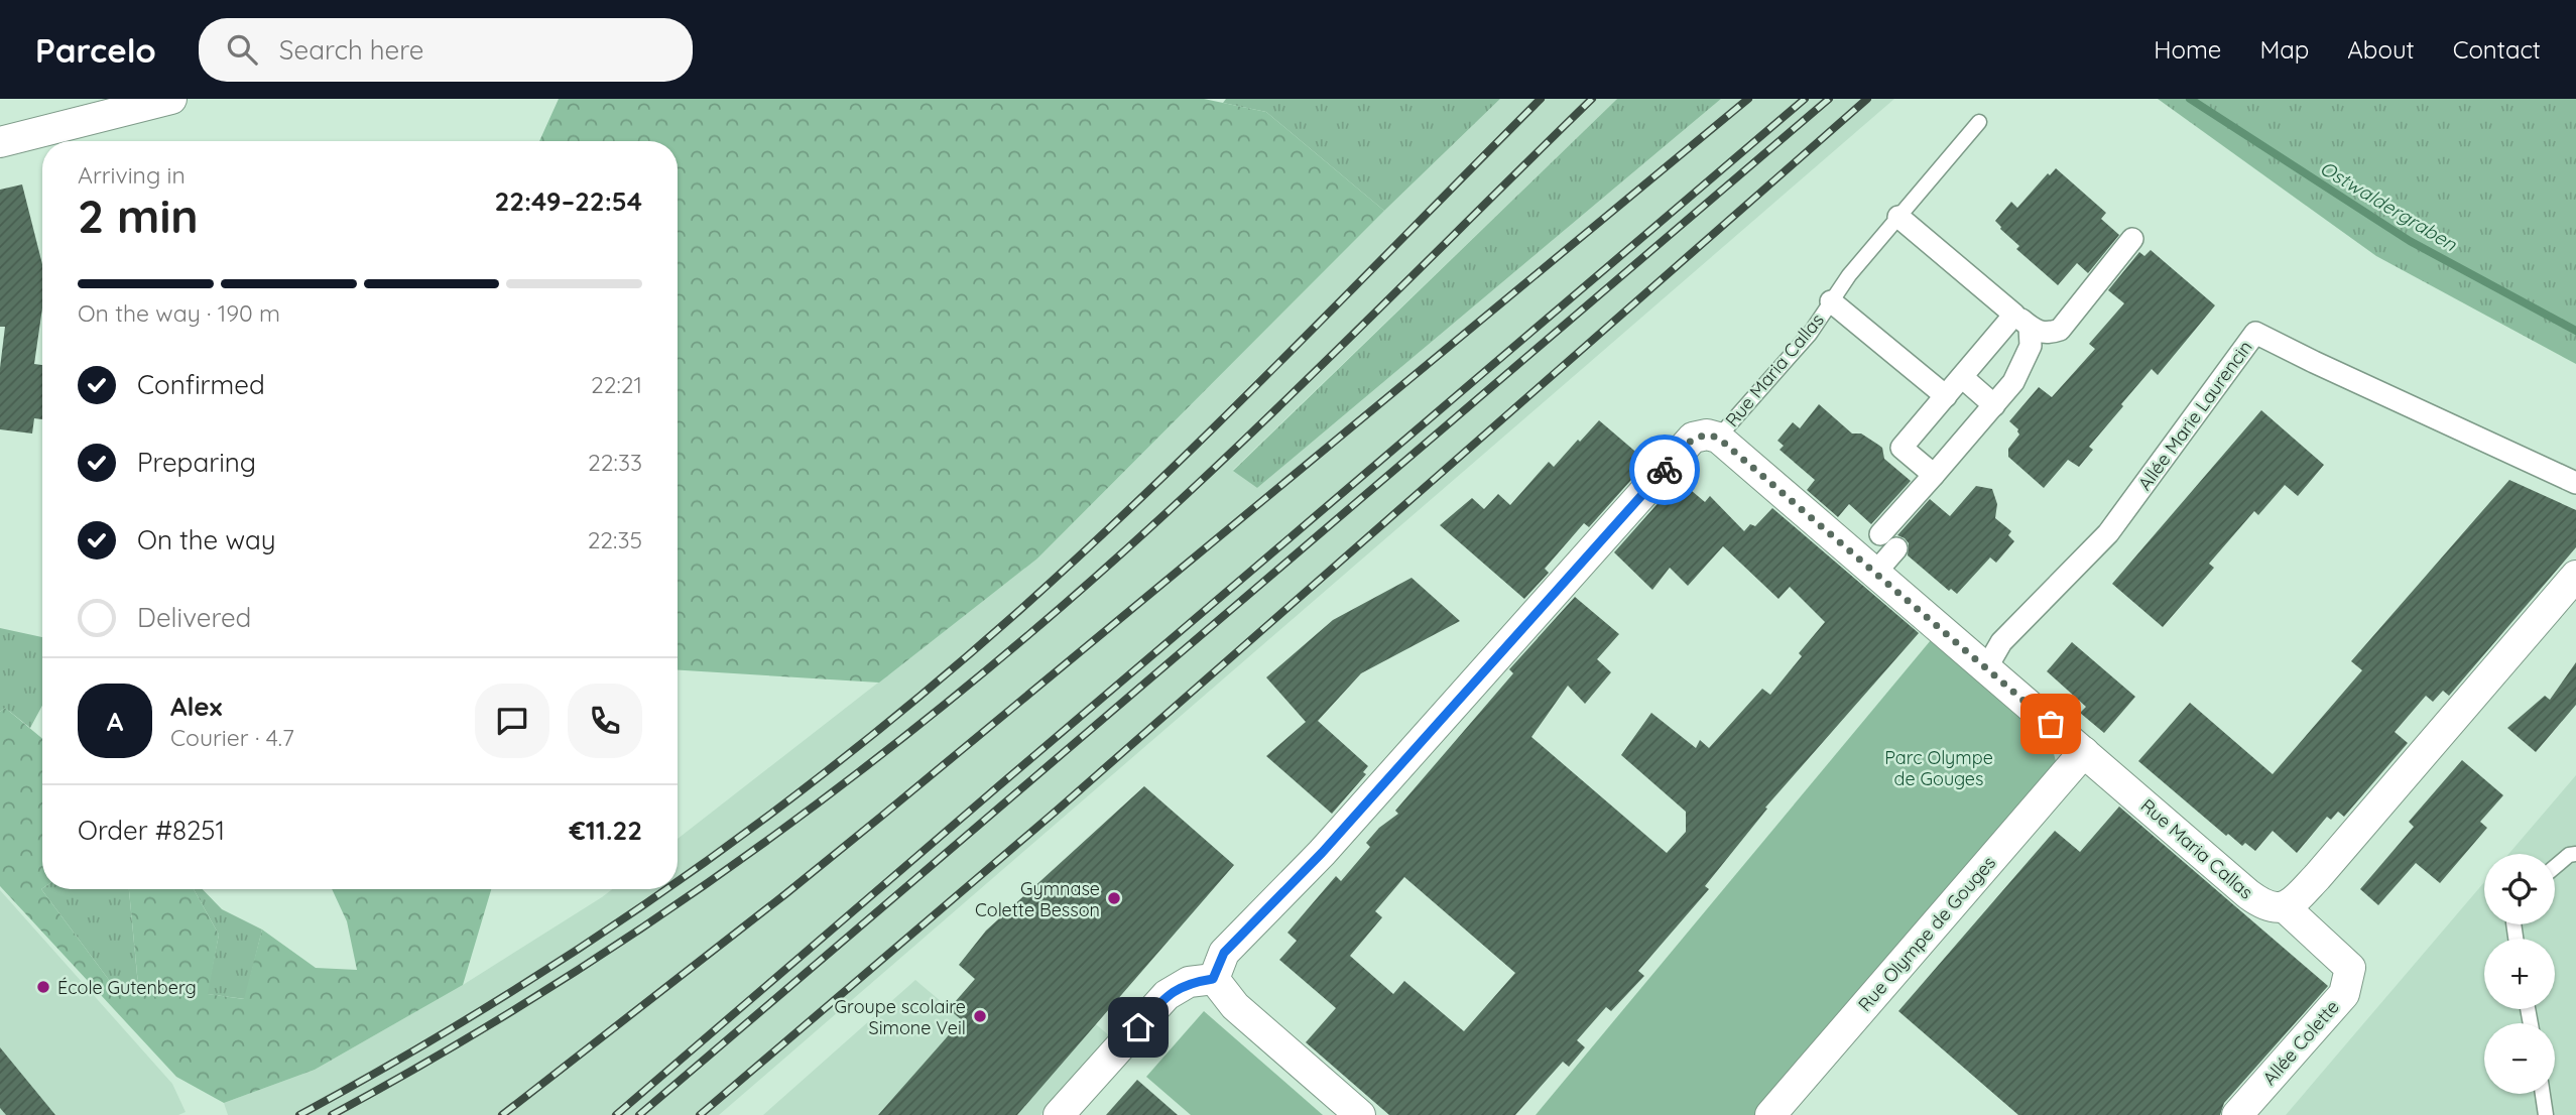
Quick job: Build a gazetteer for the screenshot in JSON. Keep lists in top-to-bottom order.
{
  "streets": {
    "street": [
      "Rue Maria Callas",
      "Allée Marie Laurencin",
      "Rue Olympe de Gouges",
      "Allée Colette"
    ]
  },
  "crossings": [
    ["Rue Maria Callas", "Allée Marie Laurencin"],
    ["Rue Maria Callas", "Rue Olympe de Gouges"],
    ["Rue Maria Callas", "Allée Colette"]
  ],
  "water": ["Ostwaldergraben"],
  "parks": ["Parc Olympe de Gouges"],
  "places": ["Gymnase Colette Besson", "École Gutenberg", "Groupe scolaire Simone Veil"],
  "page": {
    "header": "Parcelo",
    "search": "Search here",
    "nav": [
      "Home",
      "Map",
      "About",
      "Contact"
    ],
    "heading": ["2 min", "Arriving in", "22:49–22:54"],
    "panel": [
      "Alex",
      "Courier · 4.7",
      "Order #8251",
      "€11.22"
    ],
    "bar": "On the way · 190 m",
    "list": [
      ["Confirmed", "22:21"],
      ["Preparing", "22:33"],
      ["On the way", "22:35"],
      "Delivered"
    ],
    "round": "A",
    "map_buttons": ["+", "−"]
  }
}
